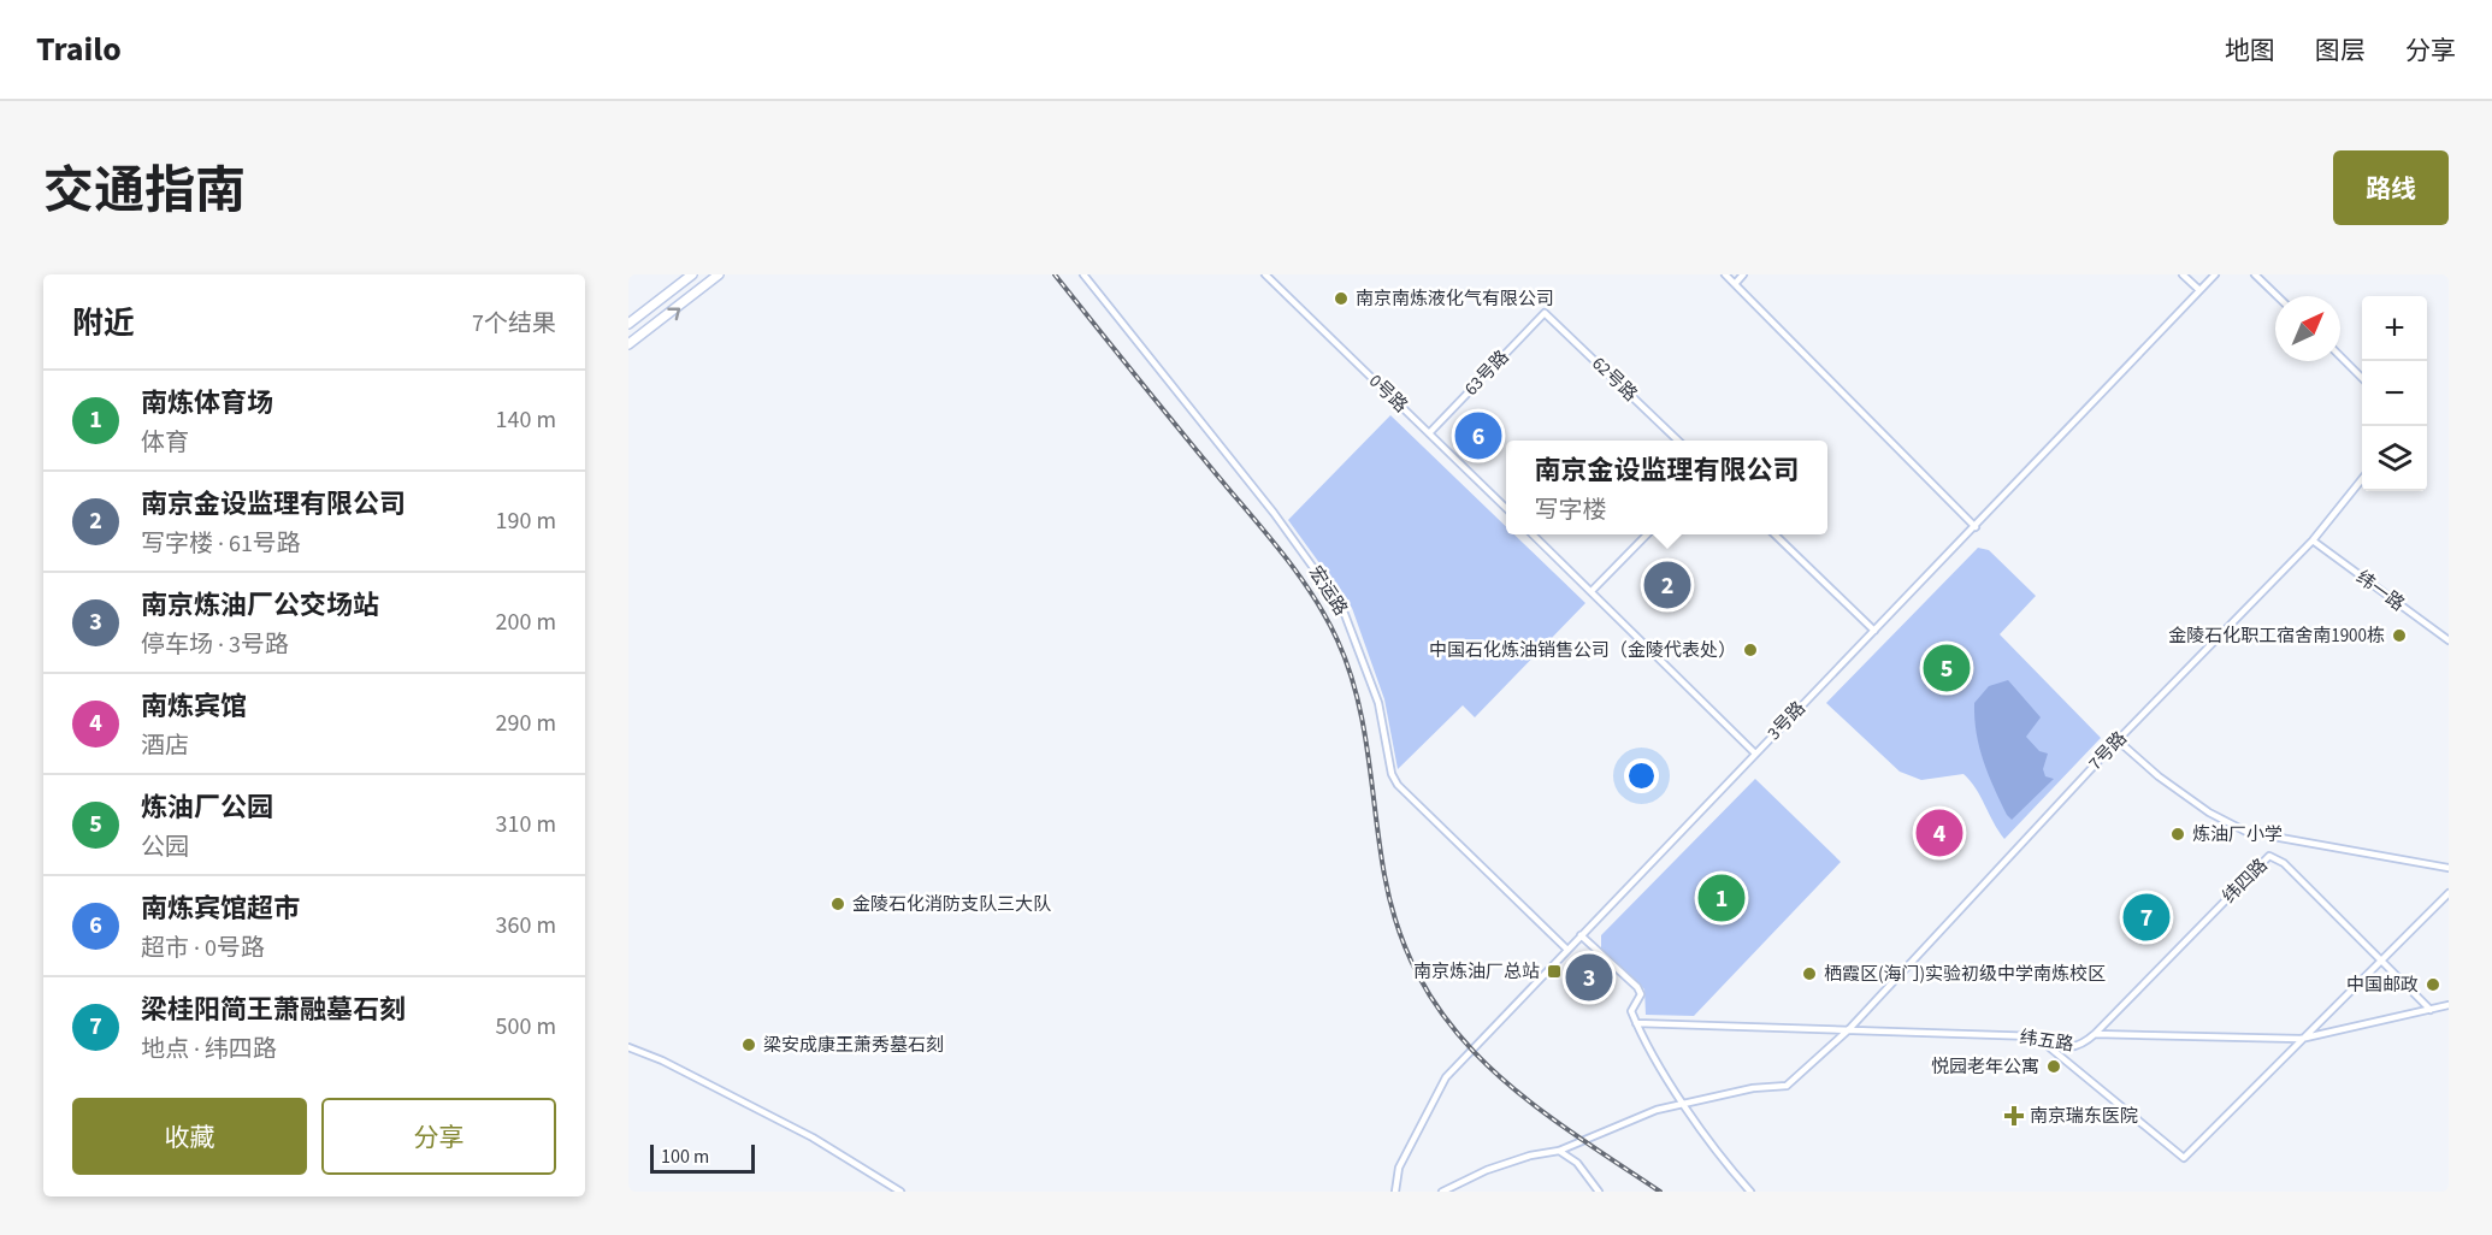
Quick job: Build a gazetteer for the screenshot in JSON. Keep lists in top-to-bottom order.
{
  "streets": {
    "street": [
      "63号路",
      "62号路",
      "0号路",
      "宏运路",
      "纬一路",
      "3号路",
      "7号路",
      "纬四路",
      "纬五路"
    ]
  },
  "crossings": [
    ["63号路", "62号路"],
    ["63号路", "0号路"],
    ["宏运路", "3号路"],
    ["纬一路", "7号路"],
    ["7号路", "纬五路"],
    ["纬四路", "纬五路"]
  ],
  "places": {
    "other": [
      "南京南炼液化气有限公司",
      "金陵石化职工宿舍南1900栋",
      "中国石化炼油销售公司（金陵代表处）",
      "炼油厂小学",
      "金陵石化消防支队三大队",
      "栖霞区(海门)实验初级中学南炼校区",
      "中国邮政",
      "梁安成康王萧秀墓石刻",
      "悦园老年公寓"
    ],
    "transit": ["南京炼油厂总站"],
    "health": ["南京瑞东医院"]
  },
  "scale_bar": "100 m",
  "north": "top right",
  "page": {
    "header": "Trailo",
    "nav": ["地图", "图层", "分享"],
    "title": "交通指南",
    "buttons": [
      "路线",
      ["收藏", "分享"]
    ],
    "heading": ["附近", "7个结果"],
    "map_buttons": ["+", "−"],
    "list": [
      {
        "mark": "1",
        "name": "南炼体育场",
        "note": "体育",
        "value": "140 m"
      },
      {
        "mark": "2",
        "name": "南京金设监理有限公司",
        "note": "写字楼 · 61号路",
        "value": "190 m"
      },
      {
        "mark": "3",
        "name": "南京炼油厂公交场站",
        "note": "停车场 · 3号路",
        "value": "200 m"
      },
      {
        "mark": "4",
        "name": "南炼宾馆",
        "note": "酒店",
        "value": "290 m"
      },
      {
        "mark": "5",
        "name": "炼油厂公园",
        "note": "公园",
        "value": "310 m"
      },
      {
        "mark": "6",
        "name": "南炼宾馆超市",
        "note": "超市 · 0号路",
        "value": "360 m"
      },
      {
        "mark": "7",
        "name": "梁桂阳简王萧融墓石刻",
        "note": "地点 · 纬四路",
        "value": "500 m"
      }
    ],
    "pins": [
      "6",
      "2",
      "5",
      "4",
      "1",
      "7",
      "3"
    ],
    "popup": ["南京金设监理有限公司", "写字楼"],
    "scale": "100 m"
  }
}
